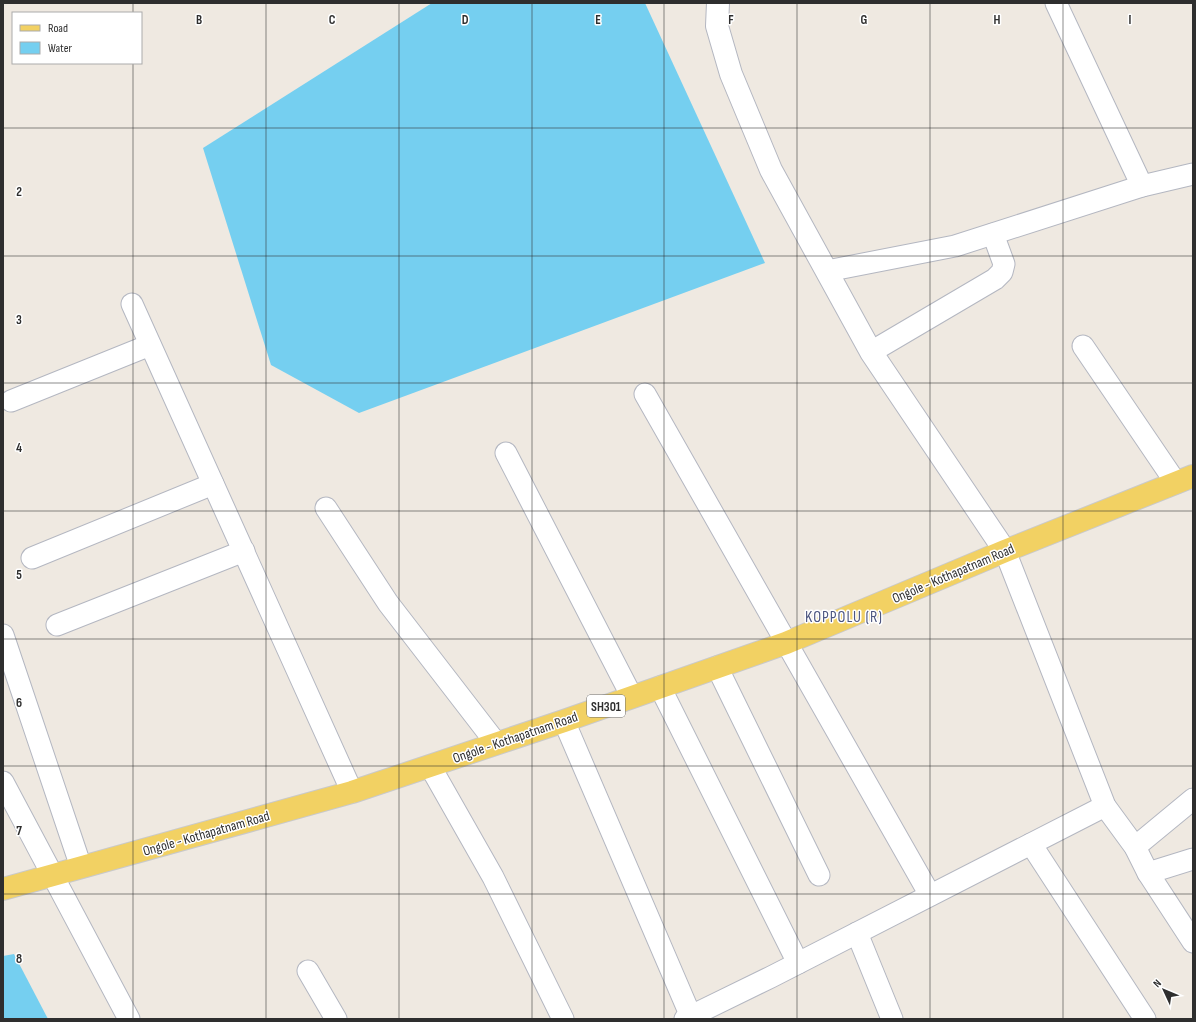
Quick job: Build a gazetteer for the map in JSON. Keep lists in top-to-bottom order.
{
  "streets": {
    "main road": ["Ongole - Kothapatnam Road", "SH301"]
  },
  "districts": ["KOPPOLU (R)"],
  "legend": ["Road", "Water"],
  "north": "top left",
  "grid": {
    "columns": [
      "B",
      "C",
      "D",
      "E",
      "F",
      "G",
      "H",
      "I"
    ],
    "rows": [
      "2",
      "3",
      "4",
      "5",
      "6",
      "7",
      "8"
    ]
  }
}
